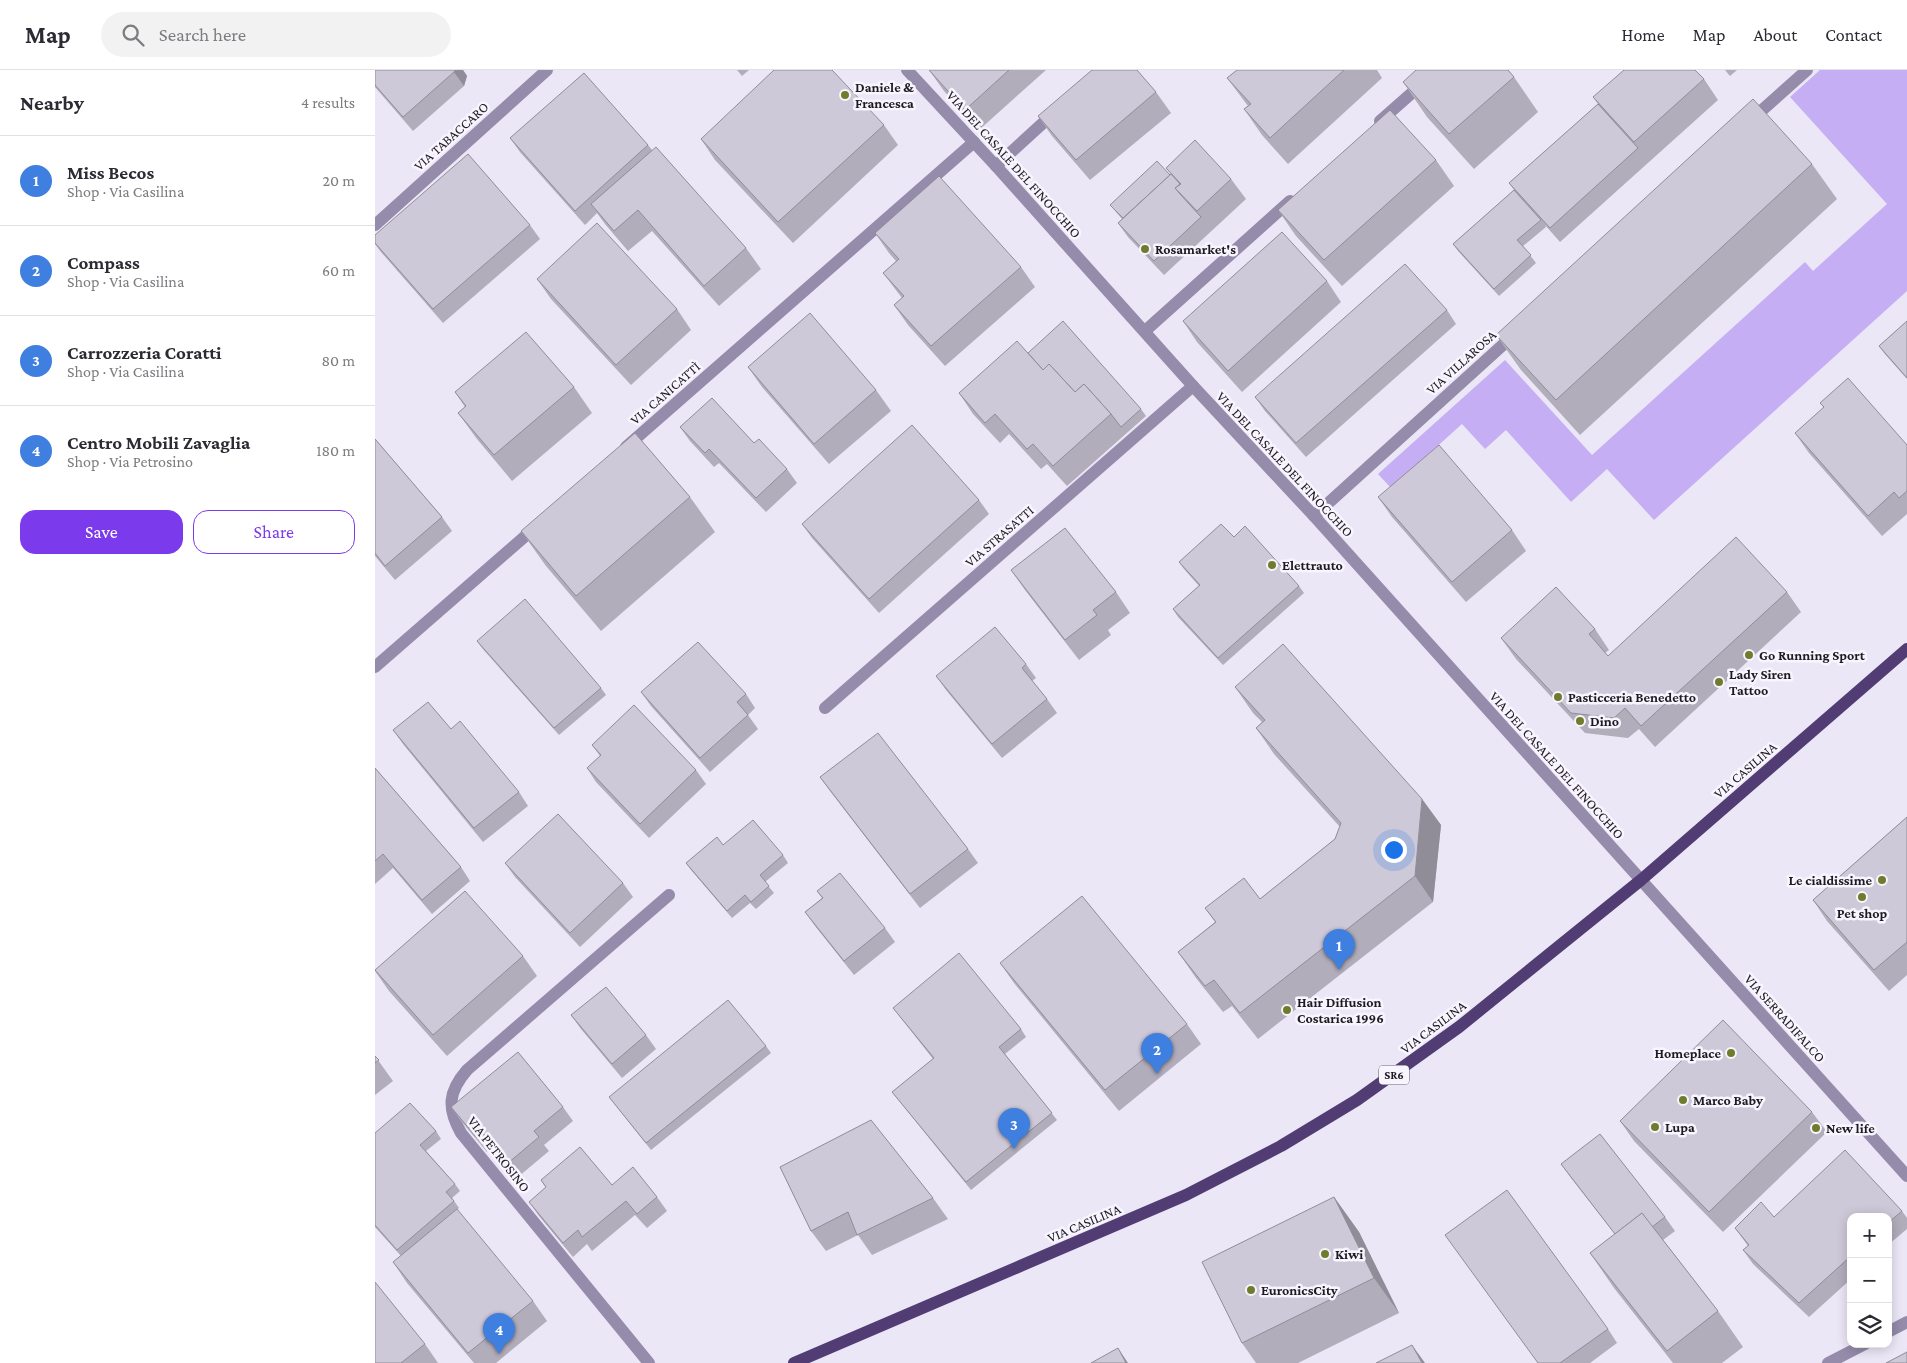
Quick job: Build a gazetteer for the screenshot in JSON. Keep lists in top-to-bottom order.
{
  "streets": {
    "main road": ["VIA CASILINA", "SR6"],
    "street": [
      "VIA TABACCARO",
      "VIA DEL CASALE DEL FINOCCHIO",
      "VIA VILLAROSA",
      "VIA CANICATTÌ",
      "VIA STRASATTI",
      "VIA SERRADIFALCO",
      "VIA PETROSINO"
    ]
  },
  "crossings": [
    ["VIA DEL CASALE DEL FINOCCHIO", "VIA VILLAROSA"],
    ["VIA DEL CASALE DEL FINOCCHIO", "VIA CANICATTÌ"],
    ["VIA DEL CASALE DEL FINOCCHIO", "VIA STRASATTI"],
    ["VIA DEL CASALE DEL FINOCCHIO", "VIA CASILINA"],
    ["VIA DEL CASALE DEL FINOCCHIO", "VIA SERRADIFALCO"],
    ["VIA CASILINA", "VIA SERRADIFALCO"]
  ],
  "places": [
    "Daniele & Francesca",
    "Rosamarket's",
    "Elettrauto",
    "Go Running Sport",
    "Lady Siren Tattoo",
    "Pasticceria Benedetto",
    "Dino",
    "Le cialdissime",
    "Pet shop",
    "Hair Diffusion Costarica 1996",
    "Homeplace",
    "Marco Baby",
    "Lupa",
    "New life",
    "Kiwi",
    "EuronicsCity"
  ],
  "page": {
    "header": "Map",
    "search": "Search here",
    "nav": [
      "Home",
      "Map",
      "About",
      "Contact"
    ],
    "heading": ["Nearby", "4 results"],
    "list": [
      {
        "mark": "1",
        "name": "Miss Becos",
        "note": "Shop · Via Casilina",
        "value": "20 m"
      },
      {
        "mark": "2",
        "name": "Compass",
        "note": "Shop · Via Casilina",
        "value": "60 m"
      },
      {
        "mark": "3",
        "name": "Carrozzeria Coratti",
        "note": "Shop · Via Casilina",
        "value": "80 m"
      },
      {
        "mark": "4",
        "name": "Centro Mobili Zavaglia",
        "note": "Shop · Via Petrosino",
        "value": "180 m"
      }
    ],
    "buttons": ["Save", "Share"],
    "pins": [
      "1",
      "2",
      "3",
      "4"
    ],
    "map_buttons": ["+", "−"]
  }
}
